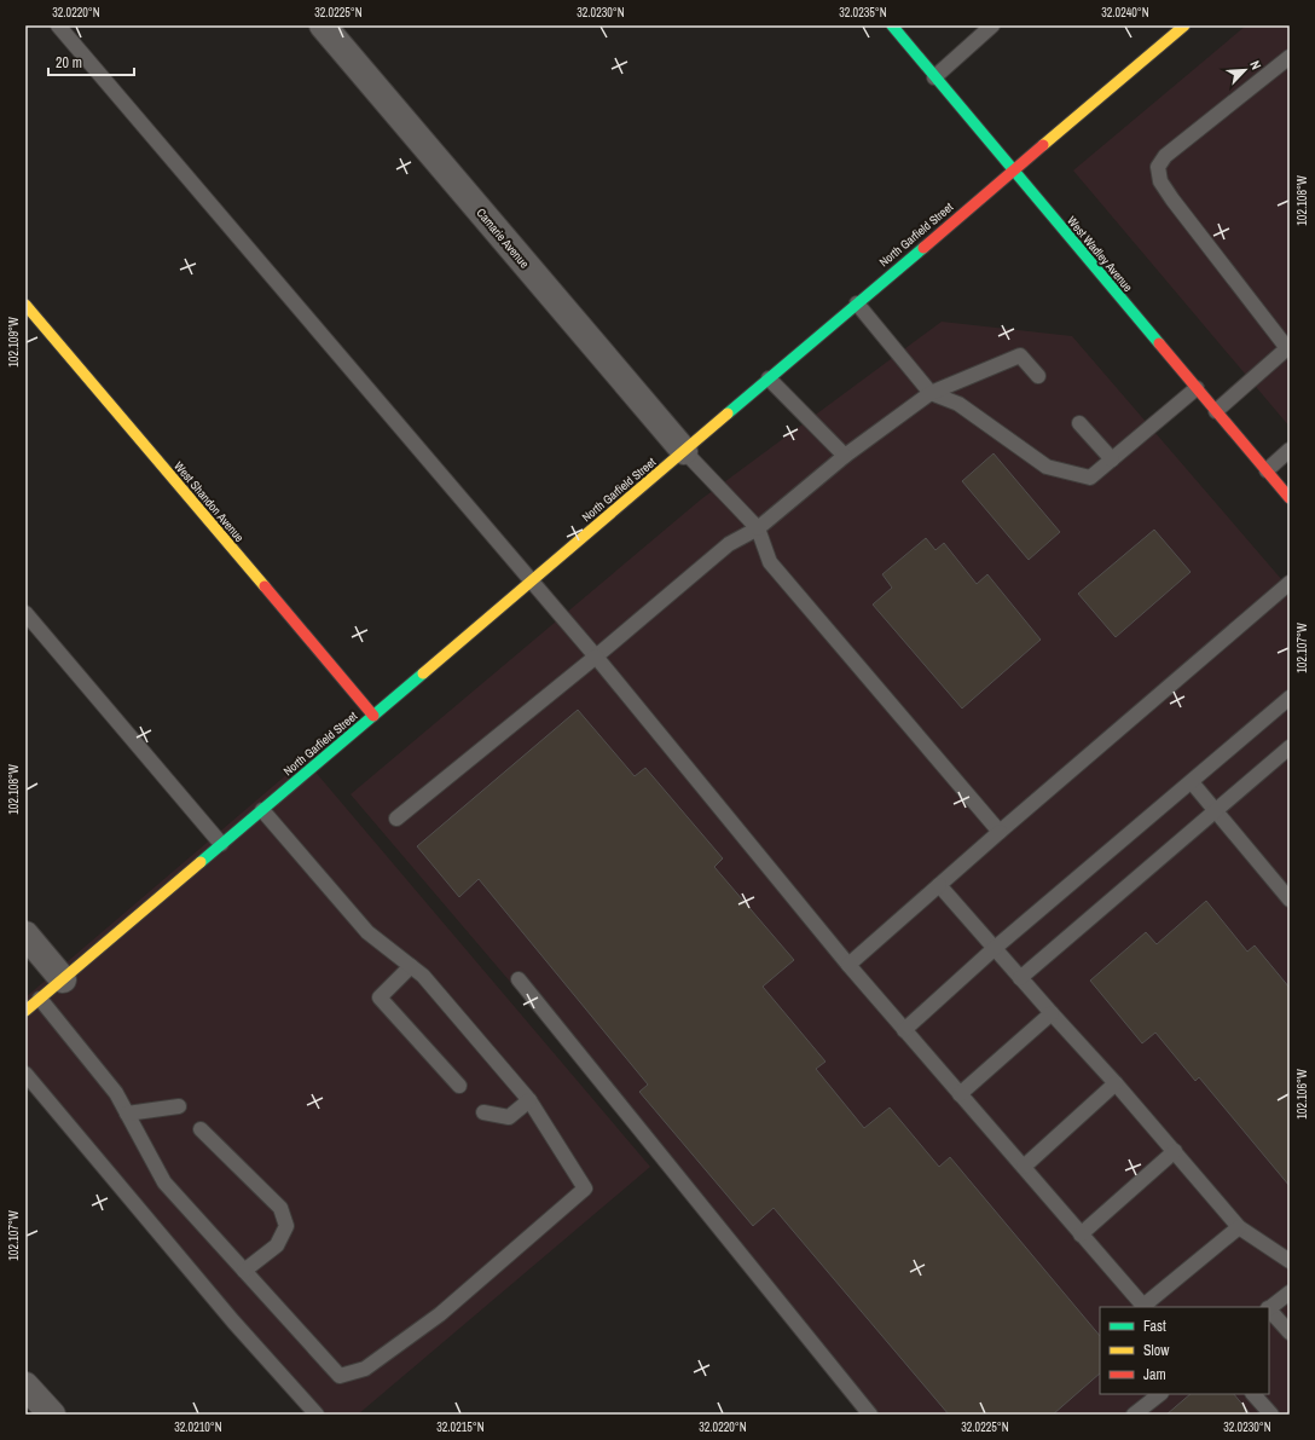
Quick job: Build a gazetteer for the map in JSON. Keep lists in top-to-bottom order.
{
  "streets": {
    "main road": ["North Garfield Street", "West Wadley Avenue", "West Shandon Avenue"],
    "street": ["Camarie Avenue"]
  },
  "crossings": [
    ["North Garfield Street", "Camarie Avenue"],
    ["North Garfield Street", "West Wadley Avenue"],
    ["North Garfield Street", "West Shandon Avenue"]
  ],
  "legend": ["Fast", "Slow", "Jam"],
  "scale_bar": "20 m",
  "north": "top right",
  "coordinates": [
    "32.0220°N",
    "32.0225°N",
    "32.0230°N",
    "32.0235°N",
    "32.0240°N",
    "102.108°W",
    "102.109°W",
    "102.107°W",
    "102.106°W",
    "32.0210°N",
    "32.0215°N"
  ]
}
